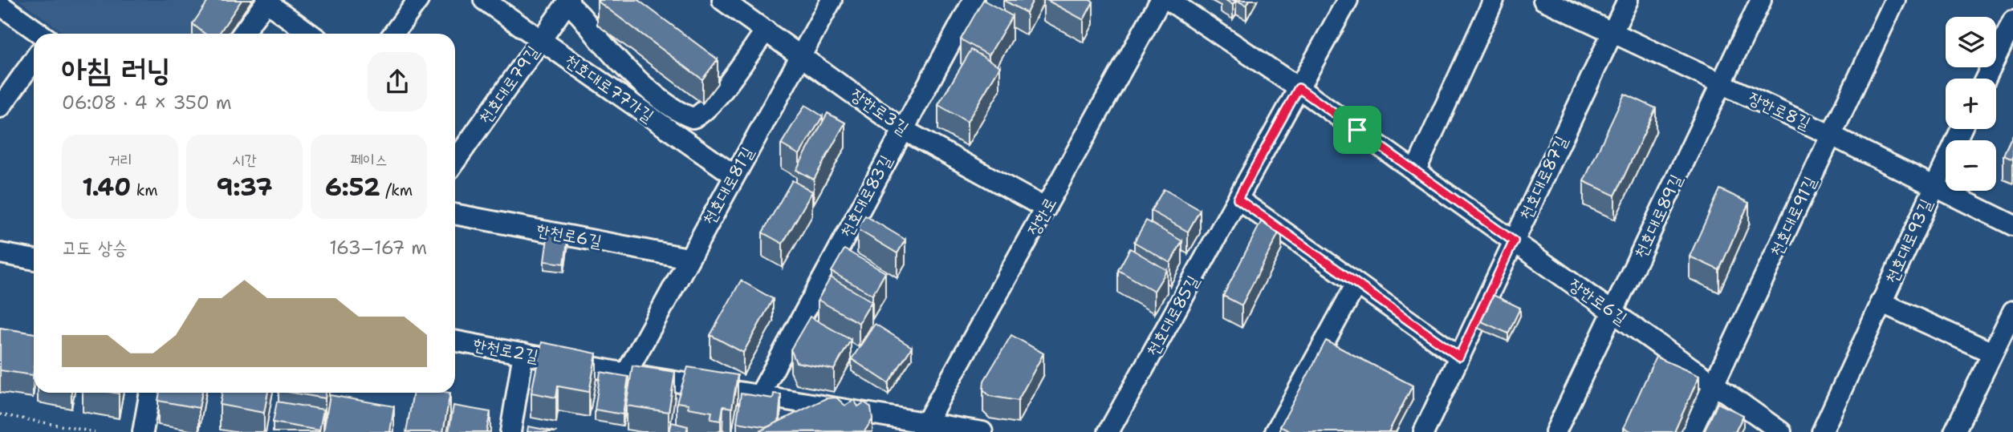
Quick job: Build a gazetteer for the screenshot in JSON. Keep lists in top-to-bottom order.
{
  "streets": {
    "street": [
      "천호대로79길",
      "천호대로77가길",
      "장한로8길",
      "장한로3길",
      "천호대로87길",
      "천호대로81길",
      "천호대로83길",
      "장한로",
      "천호대로89길",
      "천호대로91길",
      "한천로6길",
      "천호대로93길",
      "장한로6길",
      "천호대로85길",
      "한천로2길"
    ]
  },
  "crossings": [
    ["천호대로79길", "천호대로77가길"],
    ["천호대로77가길", "천호대로81길"],
    ["장한로8길", "천호대로87길"],
    ["장한로8길", "천호대로89길"],
    ["장한로8길", "천호대로91길"],
    ["장한로8길", "천호대로93길"],
    ["장한로3길", "천호대로81길"],
    ["장한로3길", "천호대로83길"],
    ["장한로3길", "장한로"],
    ["천호대로87길", "장한로6길"],
    ["천호대로81길", "한천로6길"],
    ["천호대로81길", "한천로2길"],
    ["천호대로83길", "한천로2길"],
    ["장한로", "한천로2길"],
    ["천호대로89길", "장한로6길"],
    ["천호대로91길", "장한로6길"],
    ["장한로6길", "천호대로85길"]
  ],
  "page": {
    "map_buttons": ["+", "−"],
    "heading": ["아침 러닝", "06:08 · 4 × 350 m"],
    "stats": [
      ["거리", "1.40 km"],
      ["시간", "9:37"],
      ["페이스", "6:52 /km"]
    ],
    "chart": ["고도 상승", "163–167 m"]
  }
}
